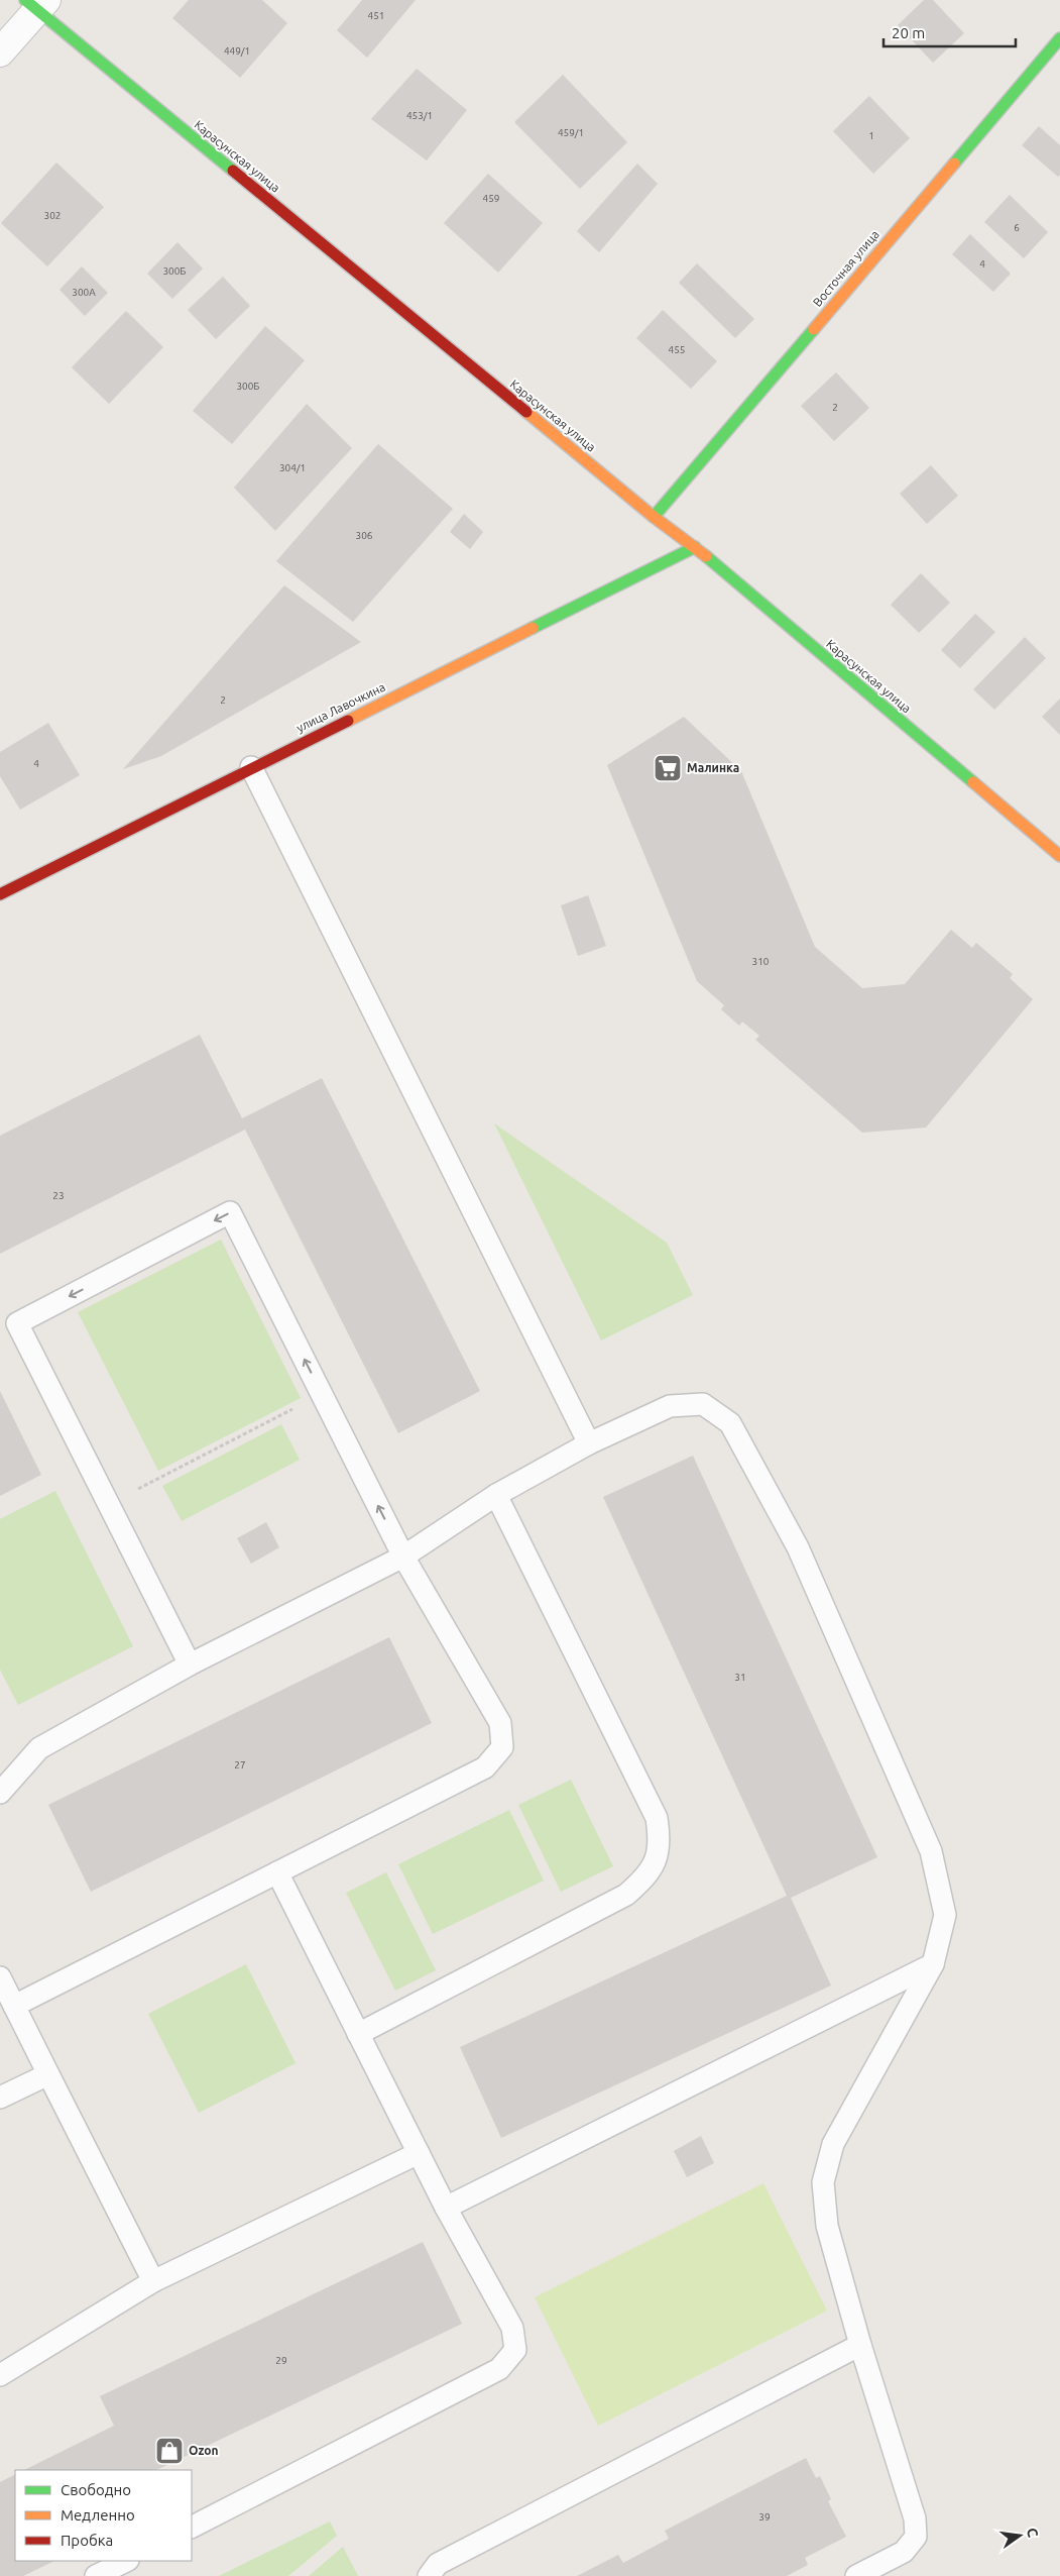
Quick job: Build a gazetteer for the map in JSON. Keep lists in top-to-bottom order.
{
  "streets": {
    "street": ["Карасунская улица", "Восточная улица", "улица Лавочкина"]
  },
  "crossings": [
    ["Карасунская улица", "Восточная улица"],
    ["Карасунская улица", "улица Лавочкина"]
  ],
  "places": {
    "supermarket": ["Малинка"],
    "shop": ["Ozon"]
  },
  "house_numbers": [
    "451",
    "449/1",
    "453/1",
    "459/1",
    "1",
    "459",
    "302",
    "6",
    "4",
    "300Б",
    "300А",
    "455",
    "300Б",
    "2",
    "304/1",
    "306",
    "2",
    "4",
    "310",
    "23",
    "31",
    "27",
    "29",
    "39"
  ],
  "legend": ["Свободно", "Медленно", "Пробка"],
  "scale_bar": "20 m",
  "north": "right"
}
